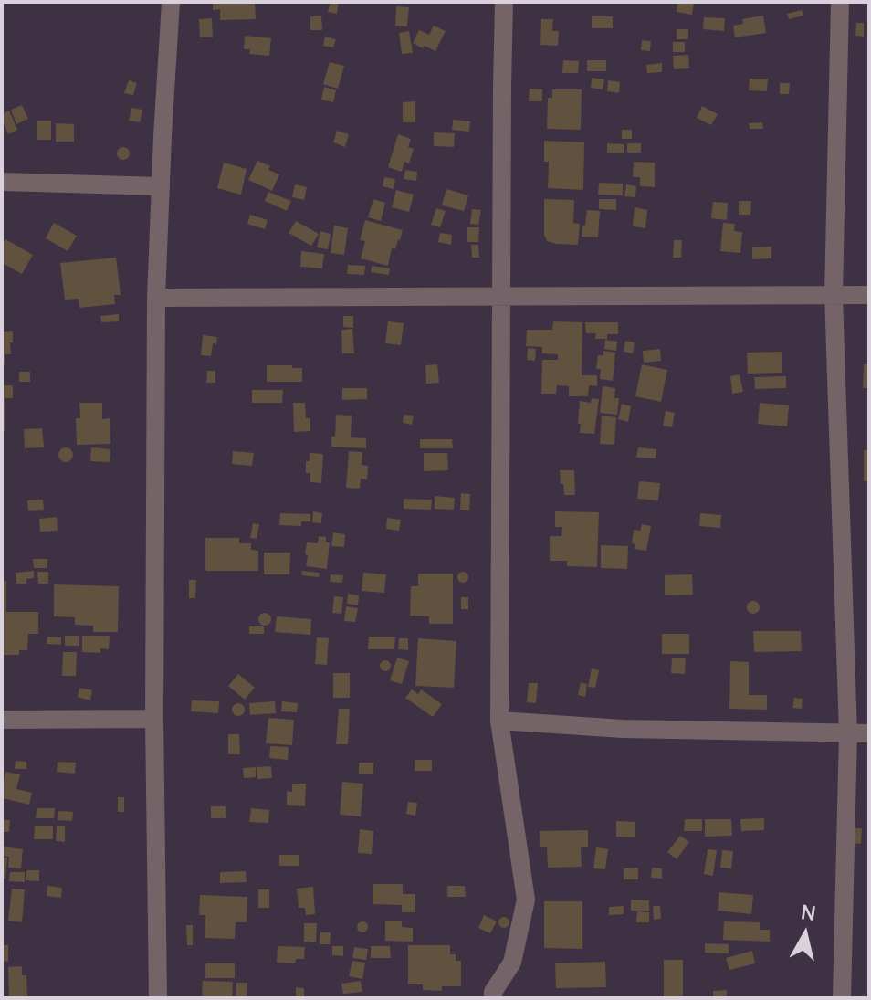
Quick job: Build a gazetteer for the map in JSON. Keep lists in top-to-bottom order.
{
  "north": "top"
}
